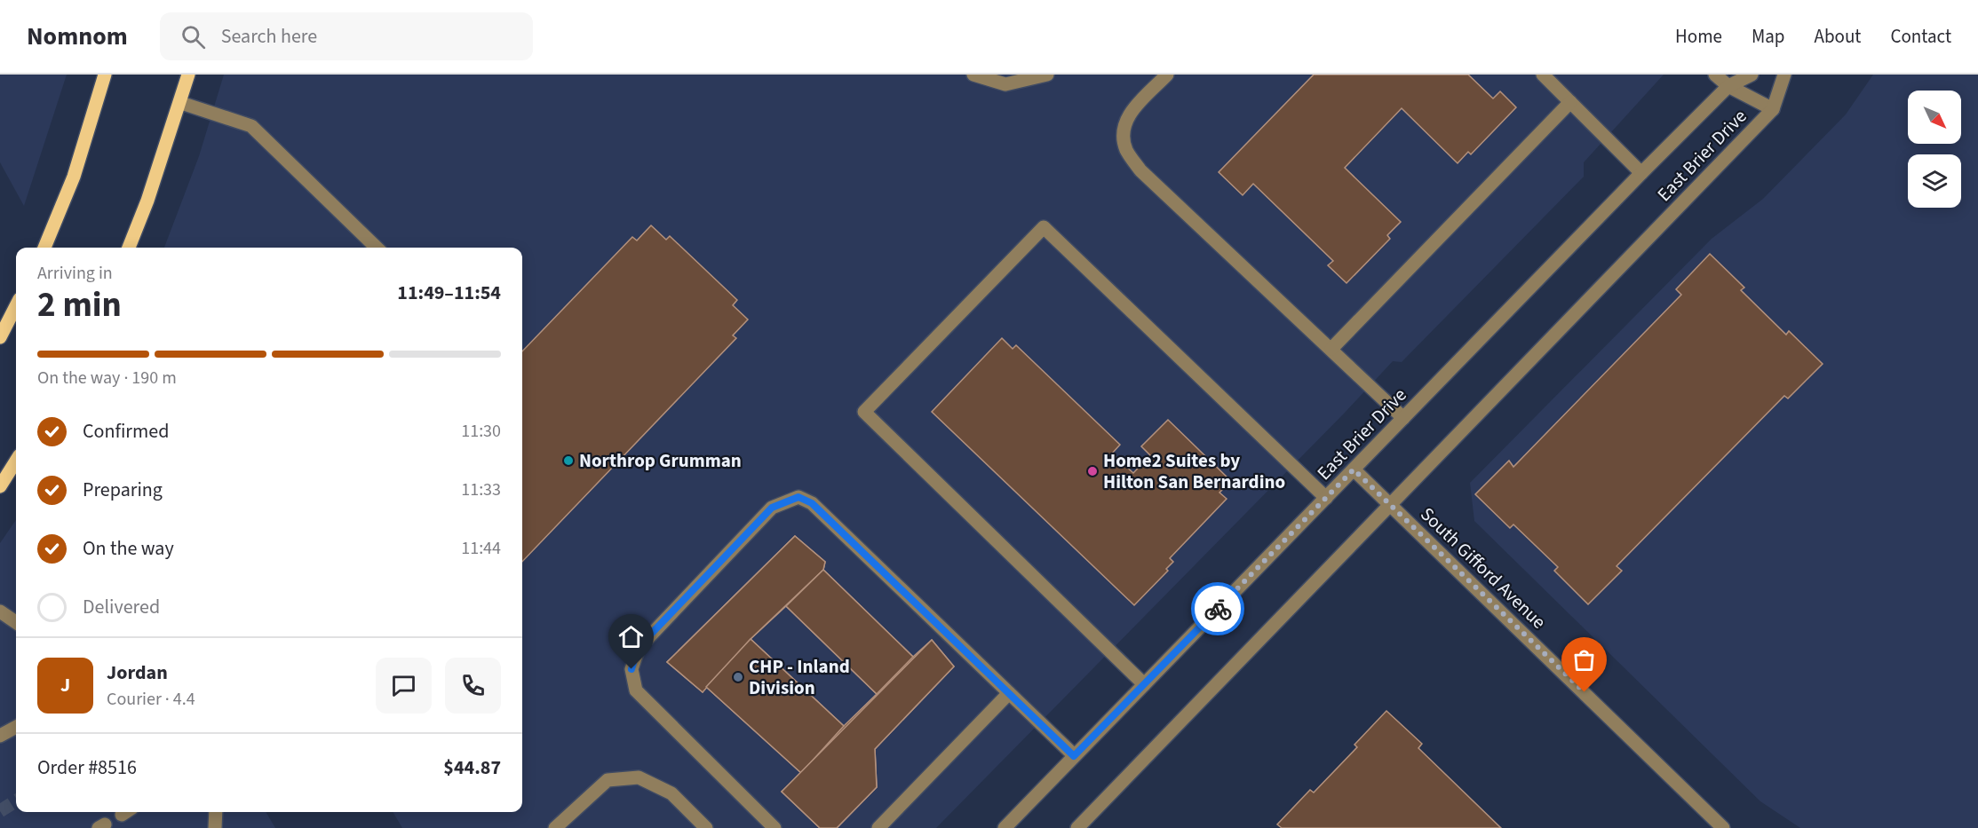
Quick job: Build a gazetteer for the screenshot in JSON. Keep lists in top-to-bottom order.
{
  "streets": {
    "street": ["East Brier Drive", "South Gifford Avenue"]
  },
  "crossings": [
    ["East Brier Drive", "South Gifford Avenue"]
  ],
  "places": ["Northrop Grumman", "Home2 Suites by Hilton San Bernardino", "CHP - Inland Division"],
  "north": "bottom right",
  "page": {
    "header": "Nomnom",
    "search": "Search here",
    "nav": [
      "Home",
      "Map",
      "About",
      "Contact"
    ],
    "heading": ["2 min", "Arriving in", "11:49–11:54"],
    "panel": [
      "Jordan",
      "Courier · 4.4",
      "Order #8516",
      "$44.87"
    ],
    "bar": "On the way · 190 m",
    "list": [
      ["Confirmed", "11:30"],
      ["Preparing", "11:33"],
      ["On the way", "11:44"],
      "Delivered"
    ],
    "round": "J"
  }
}
